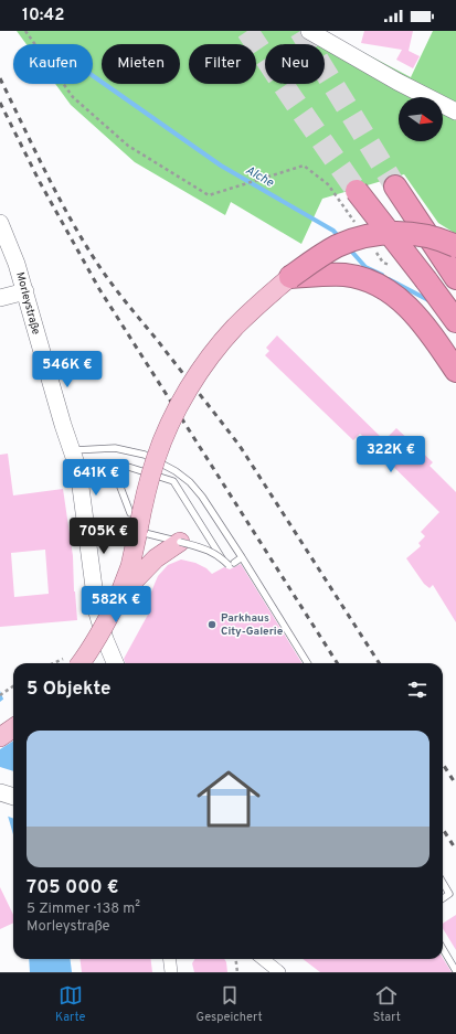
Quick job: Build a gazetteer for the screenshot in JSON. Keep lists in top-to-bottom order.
{
  "streets": {
    "street": ["Morleystraße"]
  },
  "water": ["Alche"],
  "places": ["Parkhaus City-Galerie"],
  "north": "right",
  "page": {
    "status": "10:42",
    "chip": [
      "Kaufen",
      "Mieten",
      "Filter",
      "Neu"
    ],
    "price": [
      "546K €",
      "322K €",
      "641K €",
      "705K €",
      "582K €"
    ],
    "heading": "5 Objekte",
    "list": [
      {
        "name": "705 000 €",
        "note": "5 Zimmer · 138 m² · Morleystraße"
      }
    ],
    "tabs": ["Karte", "Gespeichert", "Start"]
  }
}
